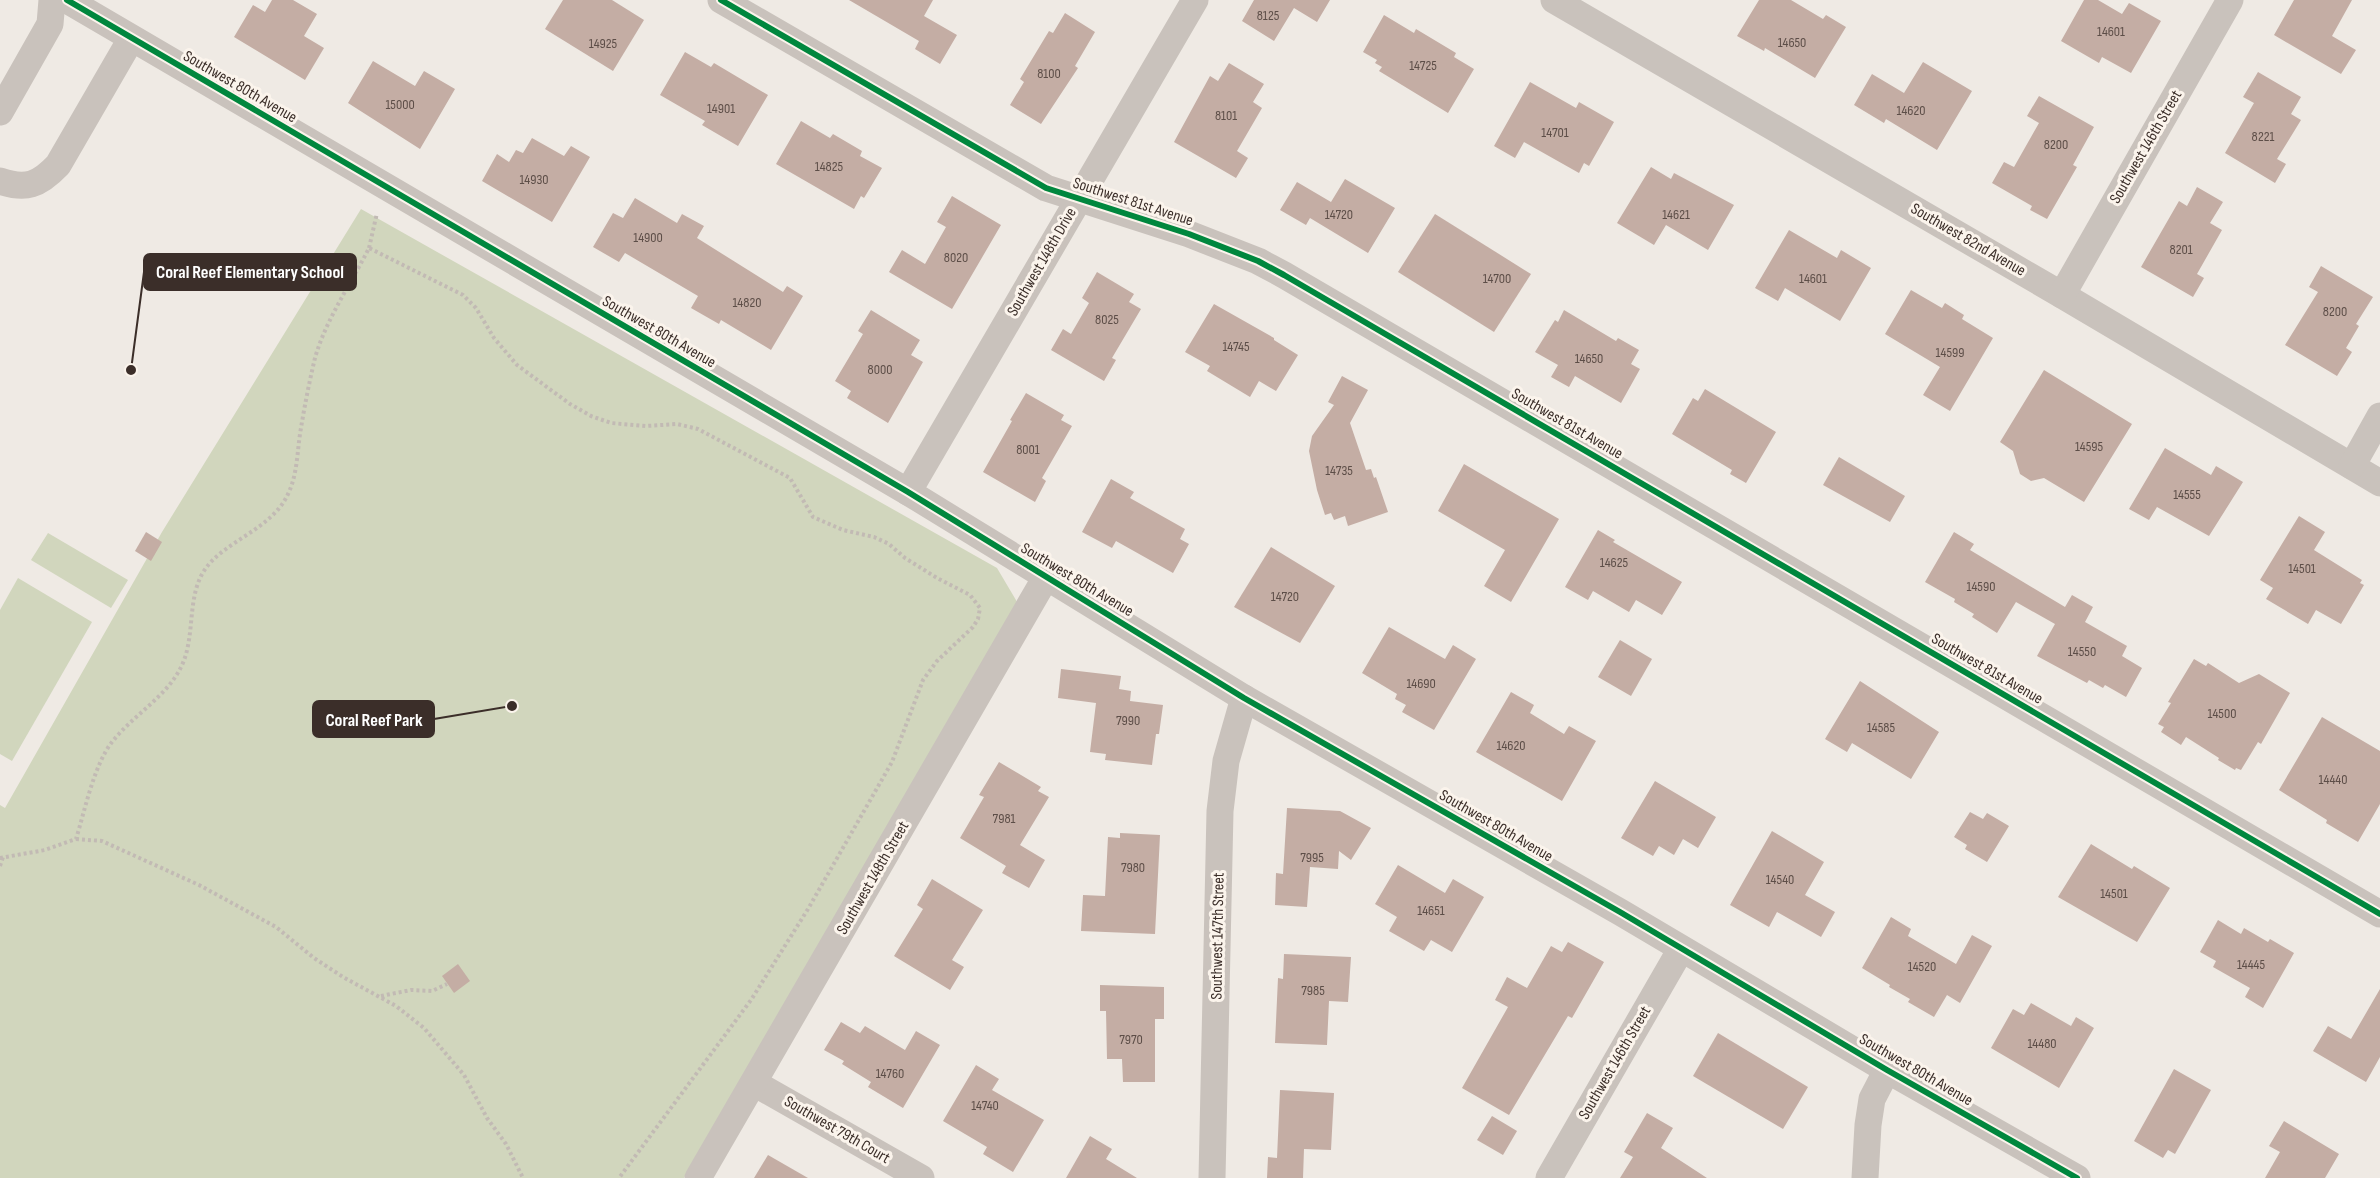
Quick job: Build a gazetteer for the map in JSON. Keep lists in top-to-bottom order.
{
  "streets": {
    "street": [
      "Southwest 80th Avenue",
      "Southwest 146th Street",
      "Southwest 81st Avenue",
      "Southwest 82nd Avenue",
      "Southwest 148th Drive",
      "Southwest 148th Street",
      "Southwest 147th Street",
      "Southwest 79th Court"
    ]
  },
  "crossings": [
    ["Southwest 80th Avenue", "Southwest 146th Street"],
    ["Southwest 80th Avenue", "Southwest 148th Drive"],
    ["Southwest 80th Avenue", "Southwest 148th Street"],
    ["Southwest 80th Avenue", "Southwest 147th Street"],
    ["Southwest 146th Street", "Southwest 82nd Avenue"],
    ["Southwest 81st Avenue", "Southwest 148th Drive"],
    ["Southwest 148th Street", "Southwest 79th Court"]
  ],
  "places": ["Coral Reef Elementary School", "Coral Reef Park"],
  "house_numbers": [
    "8125",
    "14601",
    "14650",
    "14925",
    "14725",
    "8100",
    "15000",
    "14901",
    "14620",
    "8101",
    "14701",
    "8221",
    "8200",
    "14825",
    "14930",
    "14720",
    "14621",
    "14900",
    "8201",
    "8020",
    "14700",
    "14601",
    "14820",
    "8200",
    "8025",
    "14745",
    "14599",
    "14650",
    "8000",
    "14595",
    "8001",
    "14735",
    "14555",
    "14625",
    "14501",
    "14590",
    "14720",
    "14550",
    "14690",
    "14500",
    "7990",
    "14585",
    "14620",
    "14440",
    "7981",
    "7995",
    "7980",
    "14540",
    "14501",
    "14651",
    "14445",
    "14520",
    "7985",
    "7970",
    "14480",
    "14760",
    "14740"
  ]
}
